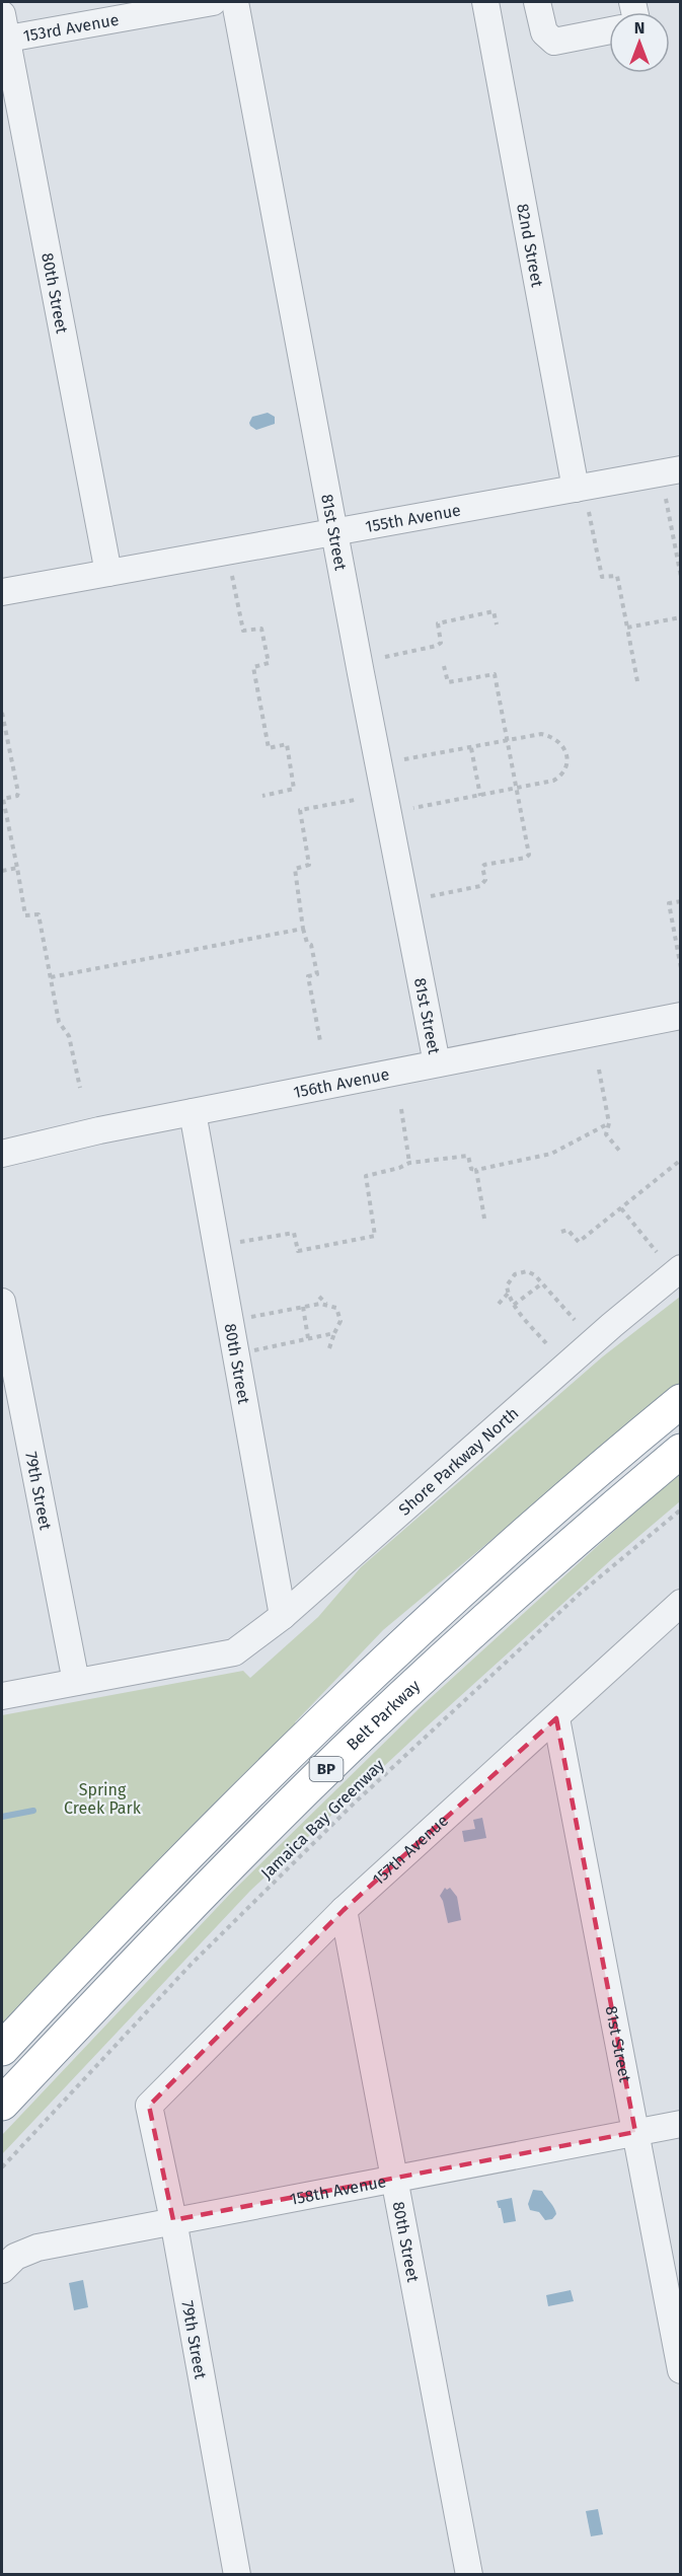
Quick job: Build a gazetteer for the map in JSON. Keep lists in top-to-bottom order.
{
  "streets": {
    "highway": ["Belt Parkway", "BP"],
    "street": [
      "153rd Avenue",
      "82nd Street",
      "80th Street",
      "155th Avenue",
      "81st Street",
      "156th Avenue",
      "Shore Parkway North",
      "79th Street",
      "157th Avenue",
      "158th Avenue"
    ],
    "path": ["Jamaica Bay Greenway"]
  },
  "crossings": [
    ["153rd Avenue", "80th Street"],
    ["82nd Street", "155th Avenue"],
    ["80th Street", "155th Avenue"],
    ["80th Street", "156th Avenue"],
    ["80th Street", "Shore Parkway North"],
    ["80th Street", "157th Avenue"],
    ["80th Street", "158th Avenue"],
    ["155th Avenue", "81st Street"],
    ["81st Street", "156th Avenue"],
    ["81st Street", "157th Avenue"],
    ["81st Street", "158th Avenue"],
    ["Shore Parkway North", "79th Street"],
    ["79th Street", "157th Avenue"],
    ["79th Street", "158th Avenue"]
  ],
  "parks": ["Spring Creek Park"],
  "north": "top"
}
